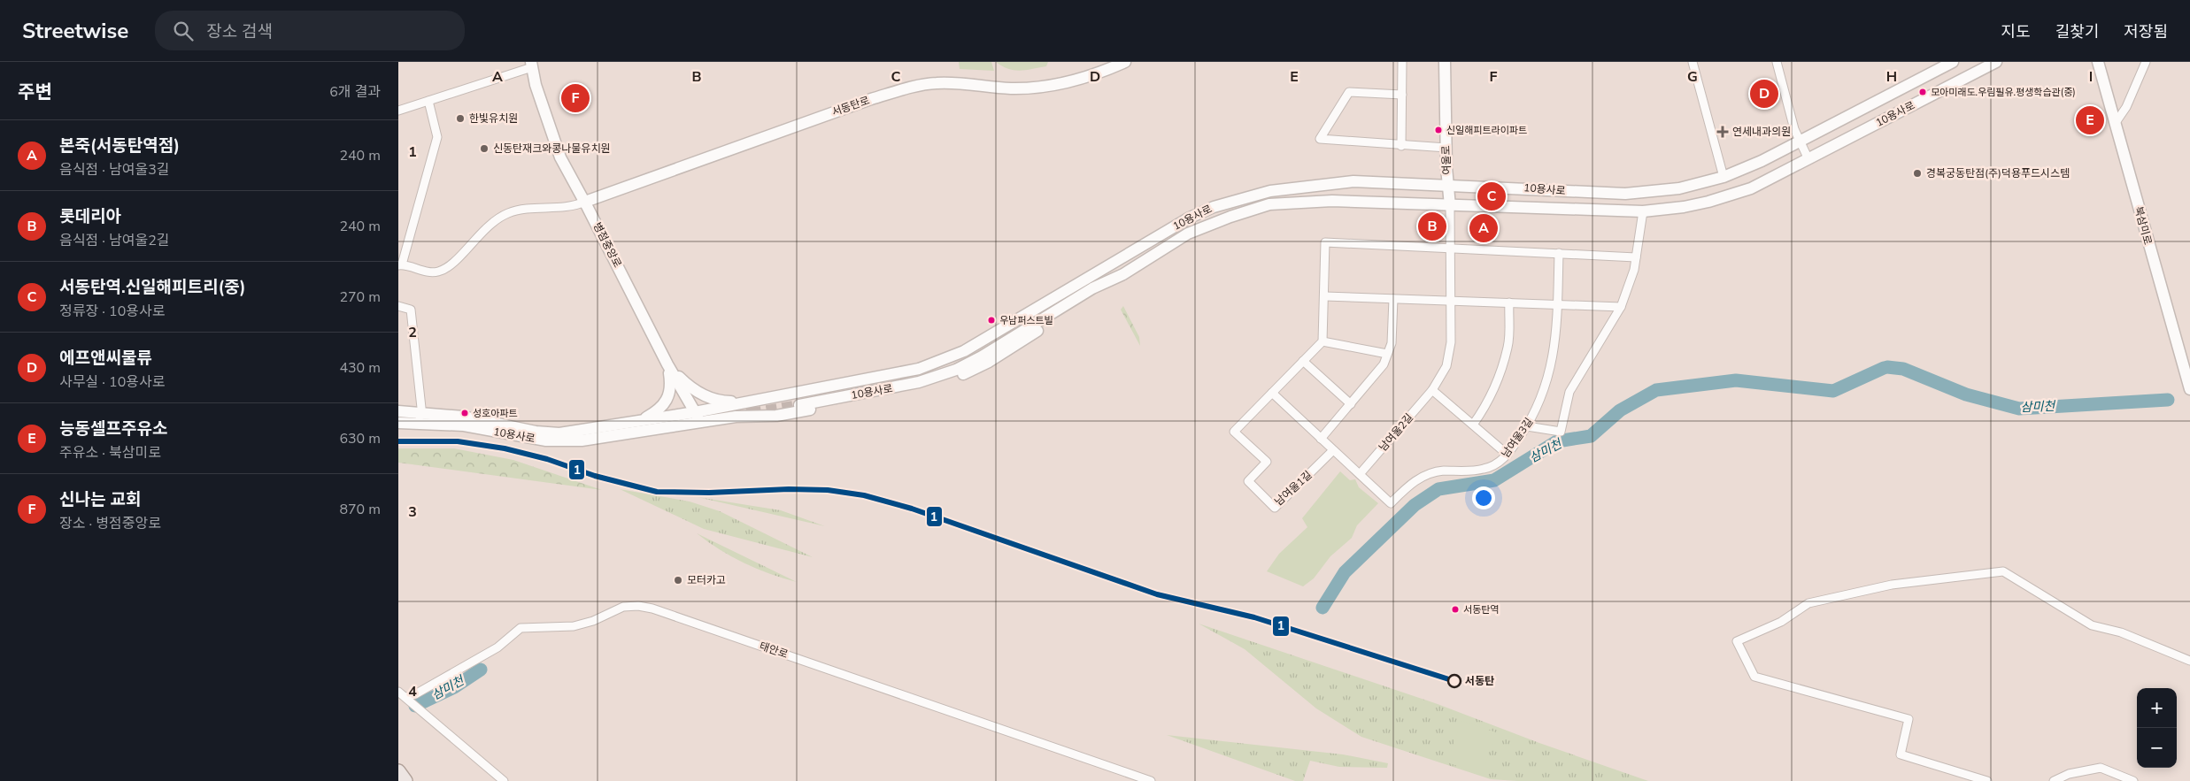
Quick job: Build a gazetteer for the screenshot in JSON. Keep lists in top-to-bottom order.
{
  "streets": {
    "street": [
      "서동탄로",
      "10용사로",
      "여울로",
      "북삼미로",
      "병점중앙로",
      "남여울2길",
      "남여울3길",
      "남여울1길",
      "태안로"
    ]
  },
  "crossings": [
    ["서동탄로", "병점중앙로"],
    ["10용사로", "여울로"],
    ["10용사로", "병점중앙로"],
    ["10용사로", "남여울2길"],
    ["여울로", "남여울2길"],
    ["남여울2길", "남여울3길"]
  ],
  "water": ["삼미천"],
  "places": {
    "other": [
      "모아미래도.우림필유.평생학습관(중)",
      "한빛유치원",
      "신일해피트라이파트",
      "신동탄재크와콩나물유치원",
      "경복궁동탄점(주)덕용푸드시스템",
      "우남퍼스트빌",
      "성호아파트",
      "모터카고",
      "서동탄역",
      "서동탄"
    ],
    "health": ["연세내과의원"]
  },
  "lines": ["transit line 1"],
  "page": {
    "header": "Streetwise",
    "search": "장소 검색",
    "nav": ["지도", "길찾기", "저장됨"],
    "heading": ["주변", "6개 결과"],
    "pins": [
      "D",
      "F",
      "E",
      "C",
      "B",
      "A"
    ],
    "list": [
      {
        "mark": "A",
        "name": "본죽(서동탄역점)",
        "note": "음식점 · 남여울3길",
        "value": "240 m"
      },
      {
        "mark": "B",
        "name": "롯데리아",
        "note": "음식점 · 남여울2길",
        "value": "240 m"
      },
      {
        "mark": "C",
        "name": "서동탄역.신일해피트리(중)",
        "note": "정류장 · 10용사로",
        "value": "270 m"
      },
      {
        "mark": "D",
        "name": "에프앤씨물류",
        "note": "사무실 · 10용사로",
        "value": "430 m"
      },
      {
        "mark": "E",
        "name": "능동셀프주유소",
        "note": "주유소 · 북삼미로",
        "value": "630 m"
      },
      {
        "mark": "F",
        "name": "신나는 교회",
        "note": "장소 · 병점중앙로",
        "value": "870 m"
      }
    ],
    "map_buttons": ["+", "−"]
  },
  "grid": {
    "columns": [
      "A",
      "B",
      "C",
      "D",
      "E",
      "F",
      "G",
      "H",
      "I"
    ],
    "rows": [
      "1",
      "2",
      "3",
      "4"
    ]
  }
}
